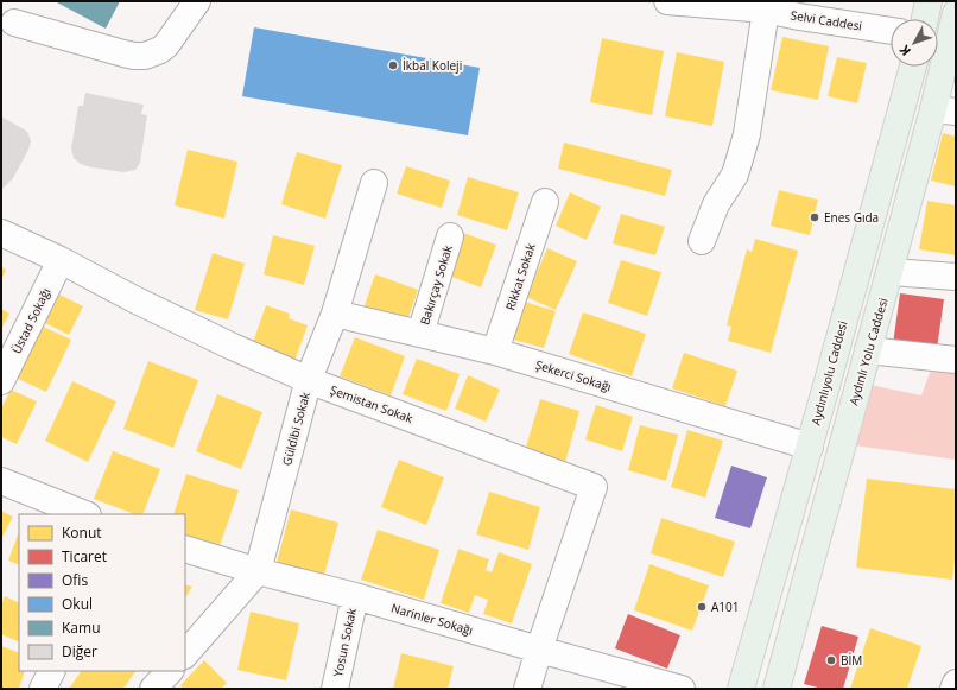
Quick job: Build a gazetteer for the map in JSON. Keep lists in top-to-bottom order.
{
  "streets": {
    "main road": ["Aydınlı Yolu Caddesi", "Aydınlıyolu Caddesi"],
    "street": [
      "Selvi Caddesi",
      "Rikkat Sokak",
      "Bakırçay Sokak",
      "Üstad Sokağı",
      "Şekerci Sokağı",
      "Şemistan Sokak",
      "Güldibi Sokak",
      "Narinler Sokağı",
      "Yosun Sokak"
    ]
  },
  "crossings": [
    ["Rikkat Sokak", "Şekerci Sokağı"],
    ["Bakırçay Sokak", "Şekerci Sokağı"],
    ["Üstad Sokağı", "Şemistan Sokak"],
    ["Aydınlıyolu Caddesi", "Şekerci Sokağı"],
    ["Şekerci Sokağı", "Güldibi Sokak"],
    ["Şemistan Sokak", "Güldibi Sokak"],
    ["Şemistan Sokak", "Narinler Sokağı"],
    ["Güldibi Sokak", "Narinler Sokağı"],
    ["Narinler Sokağı", "Yosun Sokak"]
  ],
  "places": [
    "İkbal Koleji",
    "Enes Gıda",
    "A101",
    "BİM"
  ],
  "legend": [
    "Konut",
    "Ticaret",
    "Ofis",
    "Okul",
    "Kamu",
    "Diğer"
  ],
  "north": "bottom left"
}
